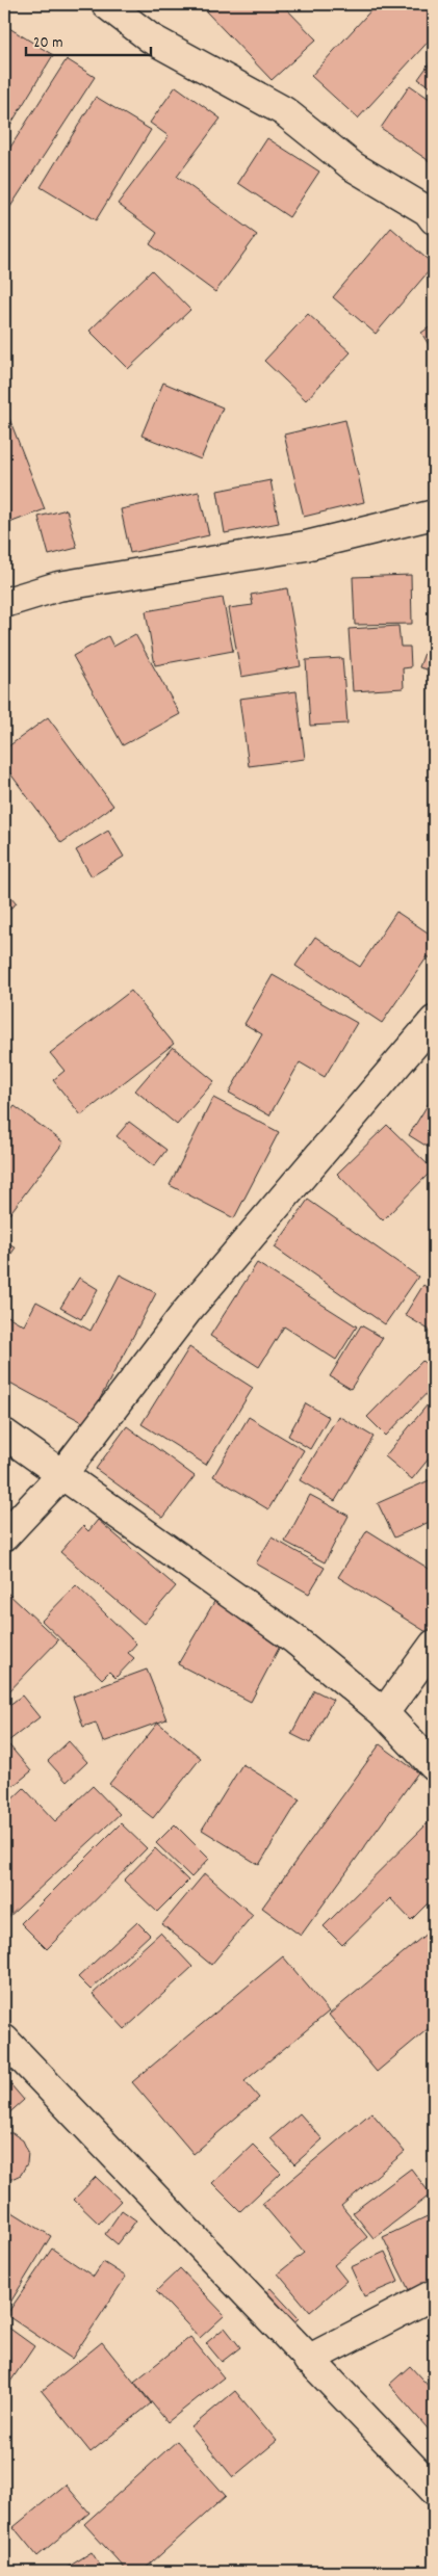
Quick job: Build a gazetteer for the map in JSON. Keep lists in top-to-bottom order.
{
  "scale_bar": "20 m"
}
